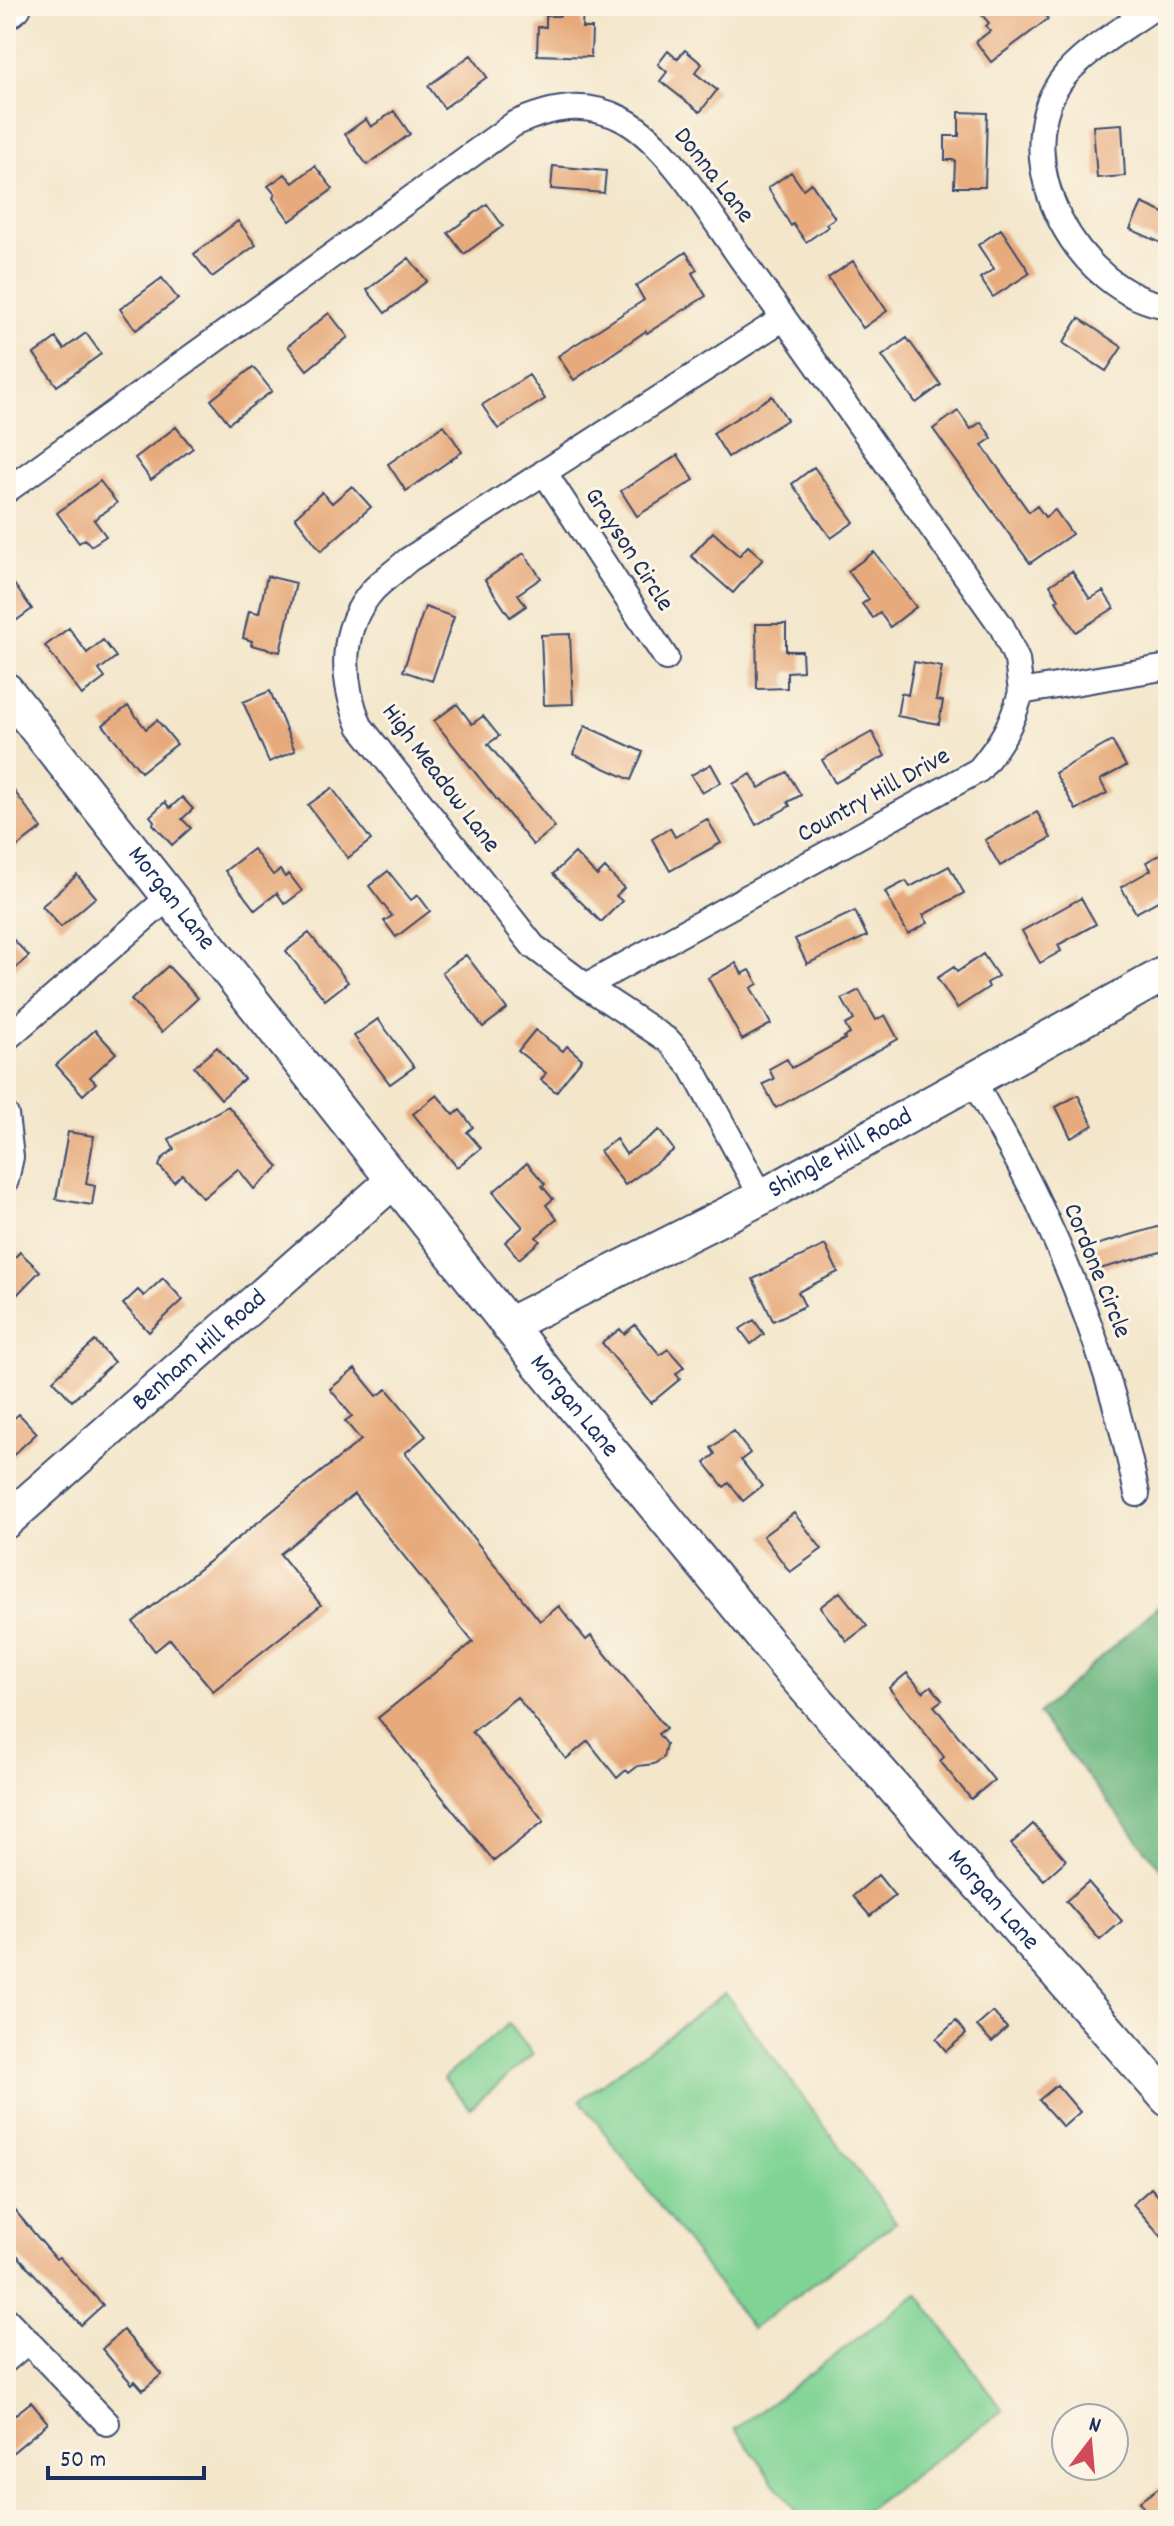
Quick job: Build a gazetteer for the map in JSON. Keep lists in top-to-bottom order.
{
  "streets": {
    "street": [
      "Donna Lane",
      "Grayson Circle",
      "High Meadow Lane",
      "Country Hill Drive",
      "Morgan Lane",
      "Shingle Hill Road",
      "Cordone Circle",
      "Benham Hill Road"
    ]
  },
  "crossings": [
    ["Donna Lane", "High Meadow Lane"],
    ["Donna Lane", "Country Hill Drive"],
    ["Grayson Circle", "High Meadow Lane"],
    ["High Meadow Lane", "Country Hill Drive"],
    ["High Meadow Lane", "Shingle Hill Road"],
    ["Morgan Lane", "Shingle Hill Road"],
    ["Morgan Lane", "Benham Hill Road"],
    ["Shingle Hill Road", "Cordone Circle"]
  ],
  "scale_bar": "50 m",
  "north": "top"
}
